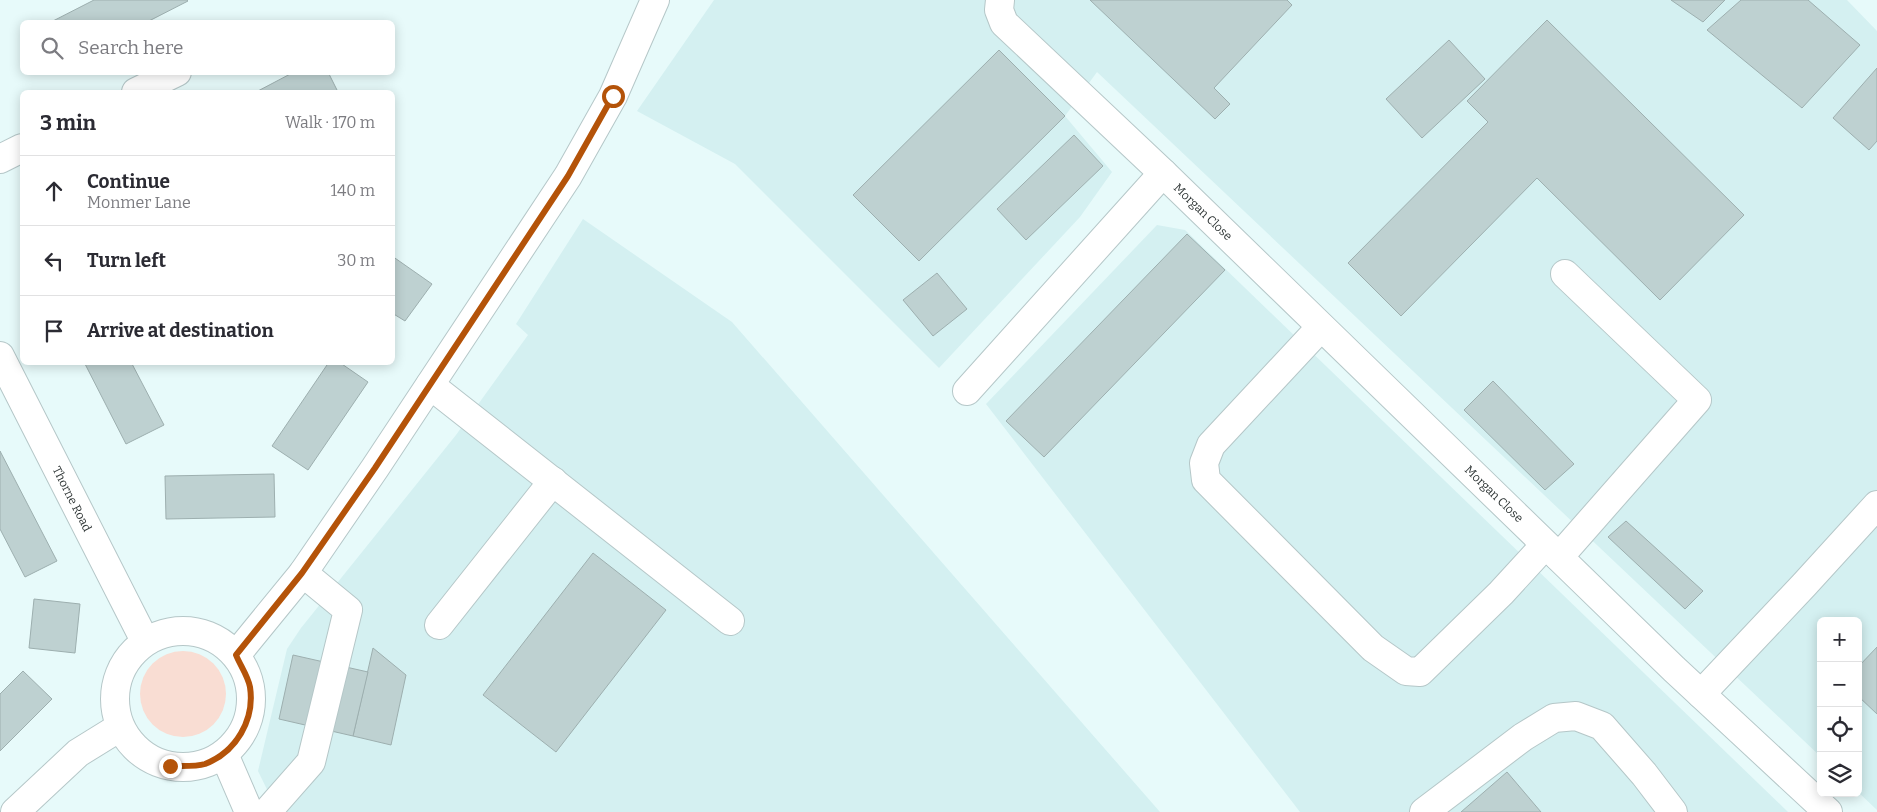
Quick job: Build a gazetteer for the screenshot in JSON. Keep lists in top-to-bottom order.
{
  "streets": {
    "street": ["Morgan Close", "Thorne Road"]
  },
  "page": {
    "search": "Search here",
    "heading": ["3 min", "Walk · 170 m"],
    "list": [
      ["Continue", "Monmer Lane", "140 m"],
      ["Turn left", "30 m"],
      "Arrive at destination"
    ],
    "map_buttons": ["+", "−"]
  }
}
